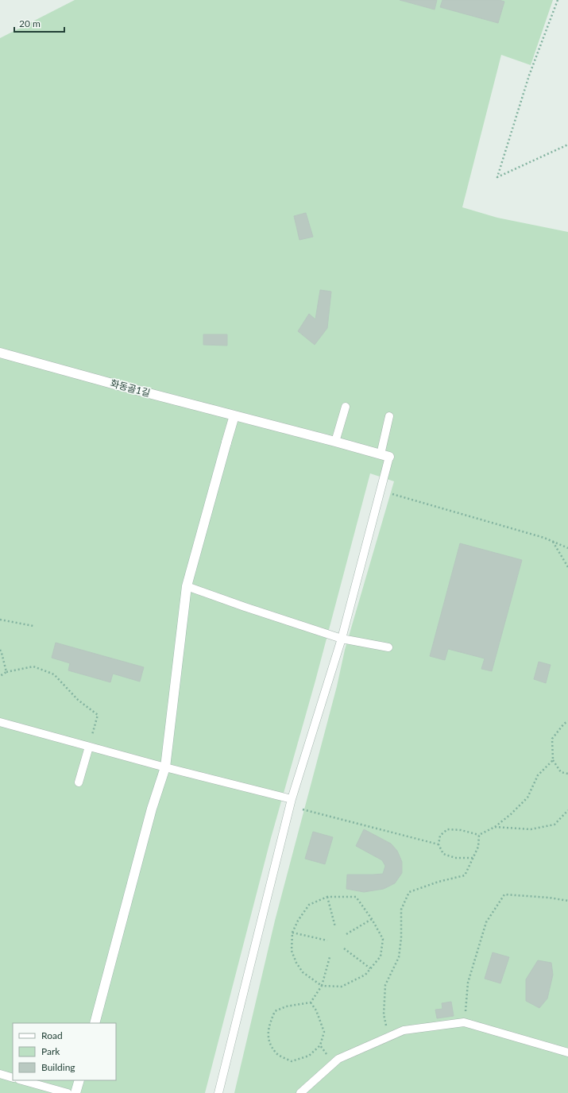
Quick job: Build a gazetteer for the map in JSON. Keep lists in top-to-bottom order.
{
  "streets": {
    "street": ["화동골1길"]
  },
  "legend": ["Road", "Park", "Building"],
  "scale_bar": "20 m"
}
